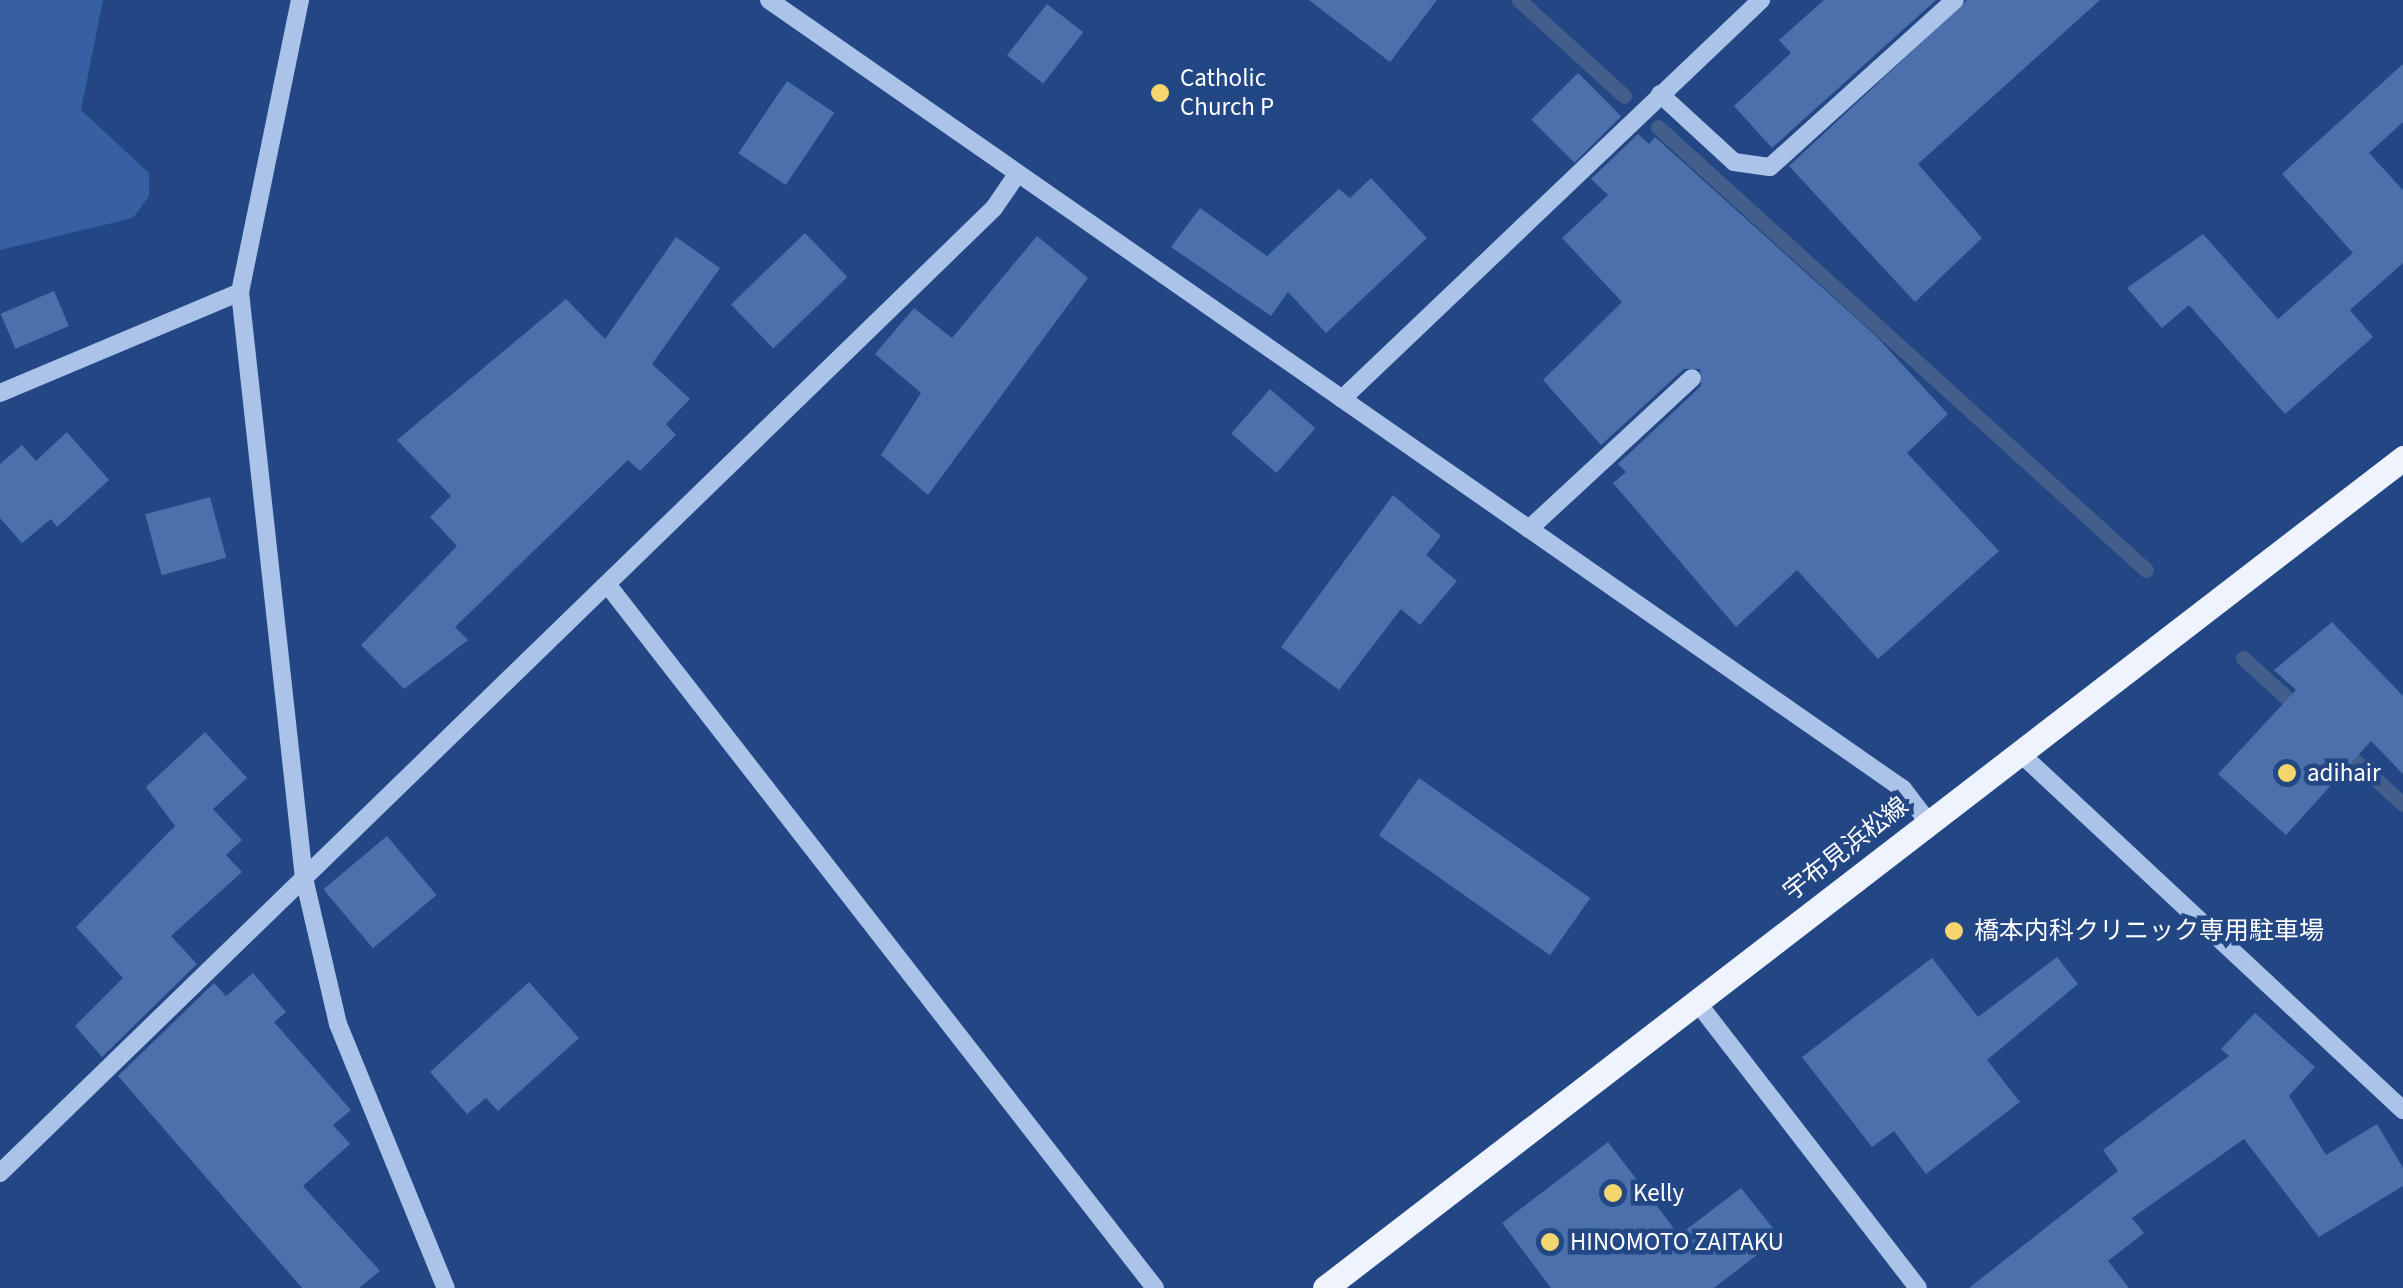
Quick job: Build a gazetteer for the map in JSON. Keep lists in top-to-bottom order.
{
  "streets": {
    "main road": ["宇布見浜松線"]
  },
  "places": [
    "Catholic Church P",
    "adihair",
    "橋本内科クリニック専用駐車場",
    "Kelly",
    "HINOMOTO ZAITAKU"
  ]
}
